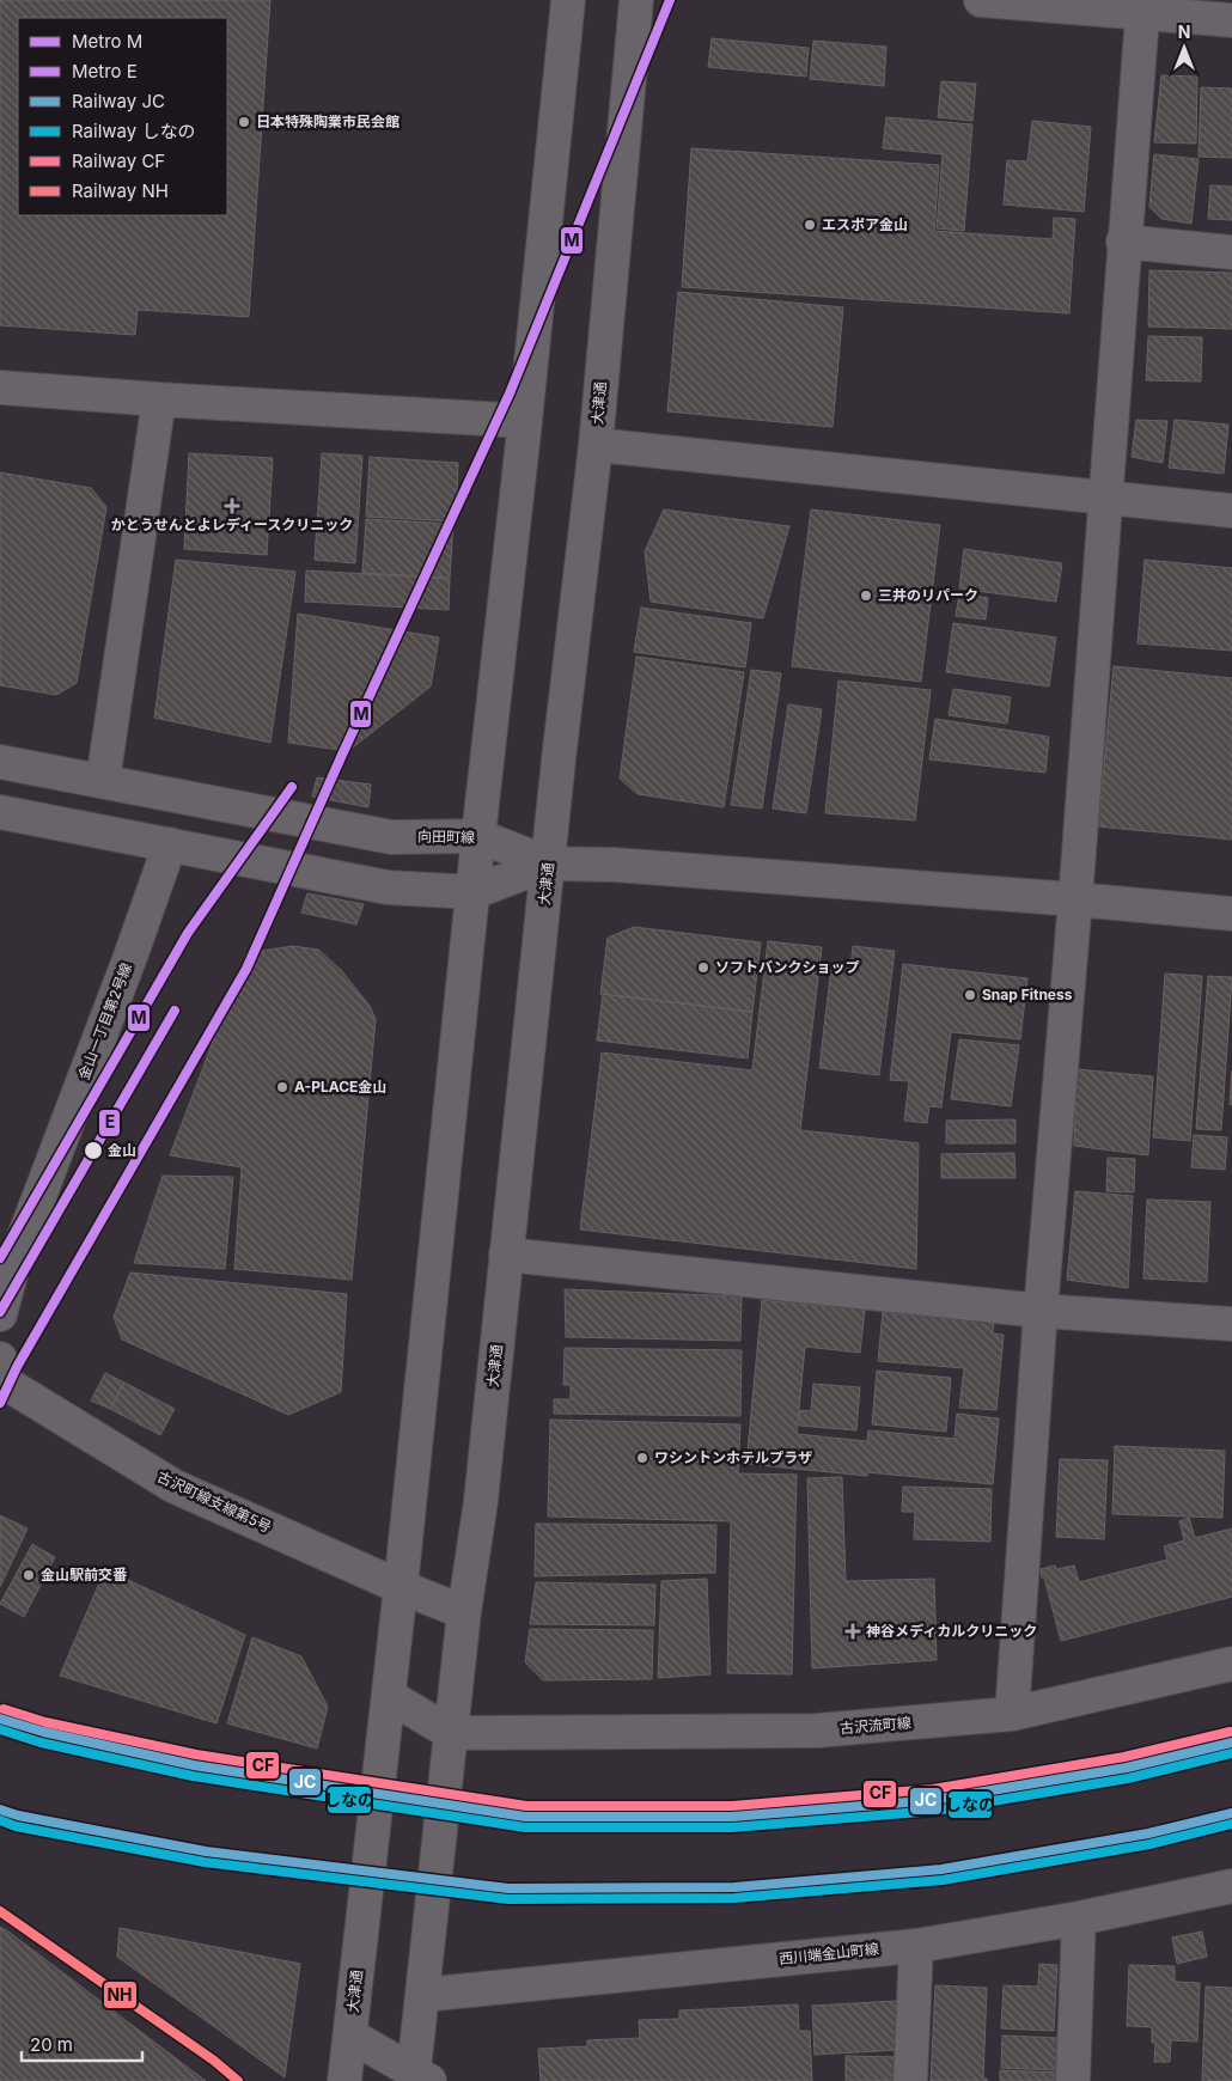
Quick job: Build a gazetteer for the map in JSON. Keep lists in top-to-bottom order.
{
  "streets": {
    "street": [
      "大津通",
      "向田町線",
      "金山一丁目第2号線",
      "古沢町線支線第5号",
      "古沢流町線",
      "西川端金山町線"
    ]
  },
  "crossings": [
    ["大津通", "向田町線"],
    ["大津通", "古沢町線支線第5号"],
    ["大津通", "古沢流町線"],
    ["大津通", "西川端金山町線"]
  ],
  "places": {
    "other": [
      "日本特殊陶業市民会館",
      "エスポア金山",
      "三井のリパーク",
      "ソフトバンクショップ",
      "Snap Fitness",
      "A-PLACE金山",
      "金山",
      "ワシントンホテルプラザ",
      "金山駅前交番"
    ],
    "health": ["かとうせんとよレディースクリニック", "神谷メディカルクリニック"]
  },
  "lines": [
    "metro line M",
    "metro line E",
    "rail line CF",
    "rail line JC",
    "rail line しなの",
    "rail line NH"
  ],
  "legend": [
    "Metro M",
    "Metro E",
    "Railway JC",
    "Railway しなの",
    "Railway CF",
    "Railway NH"
  ],
  "scale_bar": "20 m",
  "north": "top"
}
